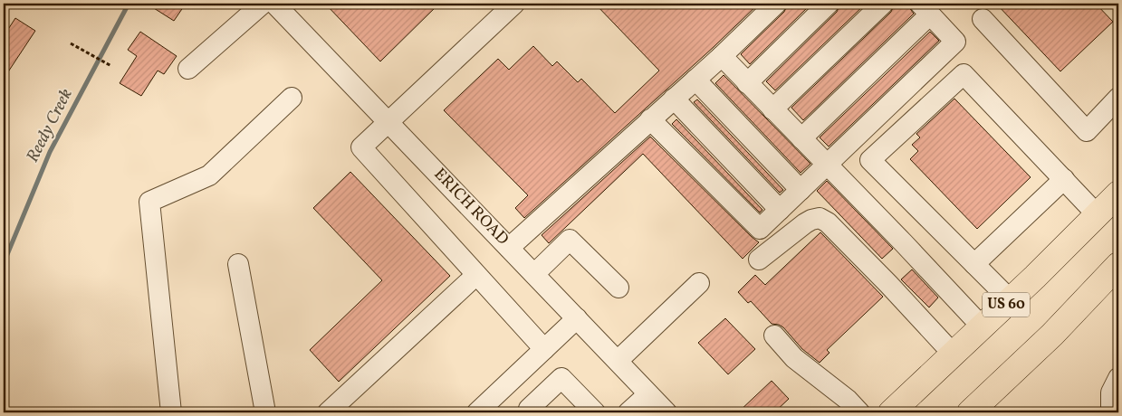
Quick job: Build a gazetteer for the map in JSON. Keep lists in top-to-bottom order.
{
  "streets": {
    "main road": ["US 60"],
    "street": ["ERICH ROAD"]
  },
  "water": ["Reedy Creek"]
}
